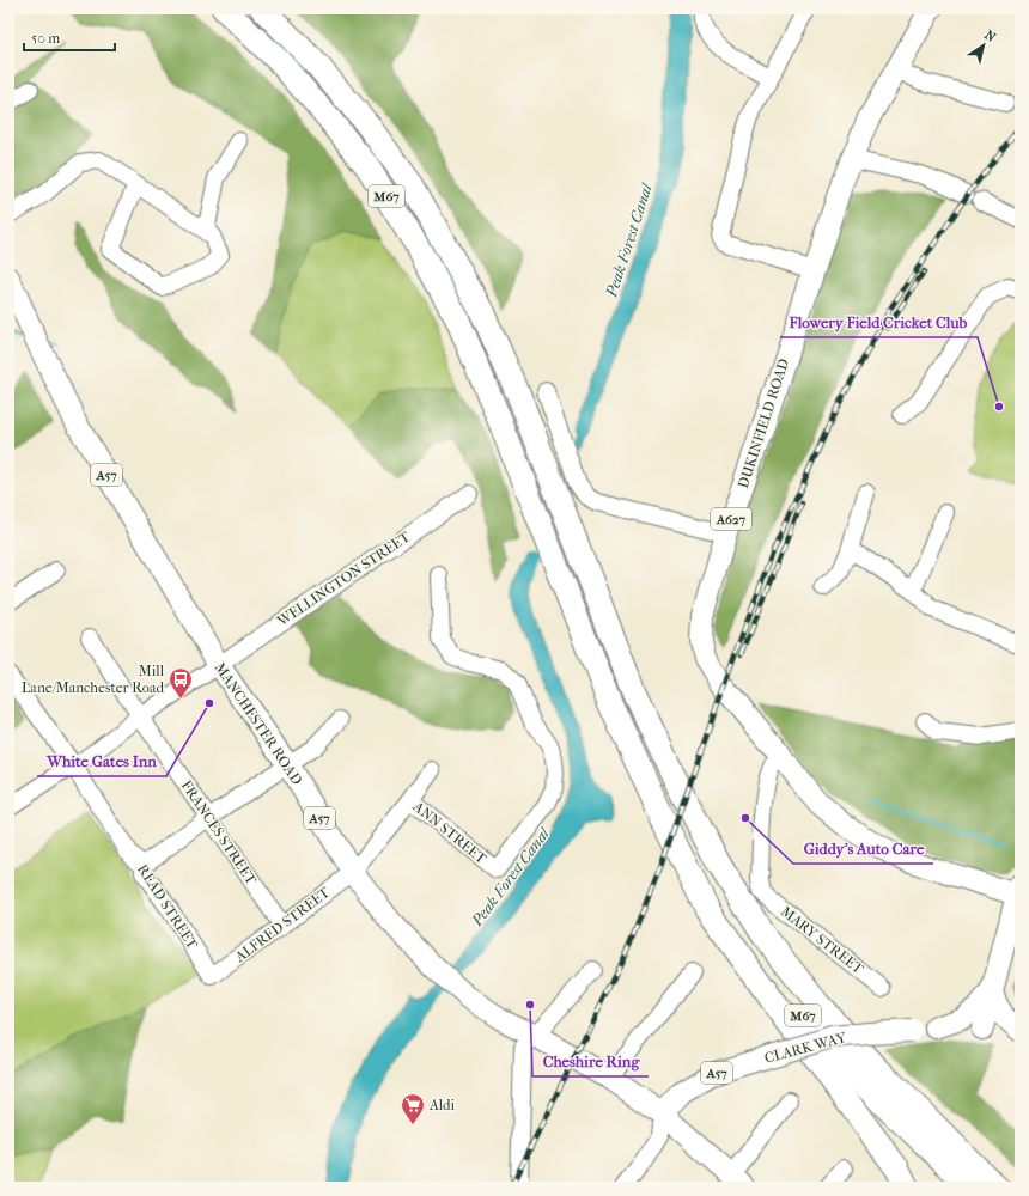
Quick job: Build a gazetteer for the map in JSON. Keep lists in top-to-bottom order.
{
  "streets": {
    "highway": ["M67"],
    "main road": [
      "DUKINFIELD ROAD",
      "A57",
      "A627",
      "MANCHESTER ROAD",
      "CLARK WAY"
    ],
    "street": [
      "WELLINGTON STREET",
      "FRANCES STREET",
      "ANN STREET",
      "READ STREET",
      "ALFRED STREET",
      "MARY STREET"
    ]
  },
  "crossings": [
    ["DUKINFIELD ROAD", "A627"],
    ["DUKINFIELD ROAD", "MARY STREET"],
    ["A57", "A627"],
    ["A57", "CLARK WAY"],
    ["A627", "CLARK WAY"],
    ["WELLINGTON STREET", "MANCHESTER ROAD"],
    ["WELLINGTON STREET", "FRANCES STREET"],
    ["WELLINGTON STREET", "READ STREET"],
    ["MANCHESTER ROAD", "ANN STREET"],
    ["MANCHESTER ROAD", "ALFRED STREET"],
    ["MANCHESTER ROAD", "CLARK WAY"],
    ["FRANCES STREET", "ALFRED STREET"],
    ["ANN STREET", "ALFRED STREET"],
    ["READ STREET", "ALFRED STREET"]
  ],
  "water": ["Peak Forest Canal"],
  "places": {
    "other": [
      "Flowery Field Cricket Club",
      "White Gates Inn",
      "Giddy's Auto Care",
      "Cheshire Ring"
    ],
    "bus stop": ["Mill Lane/Manchester Road"],
    "supermarket": ["Aldi"]
  },
  "scale_bar": "50 m",
  "north": "top right"
}
